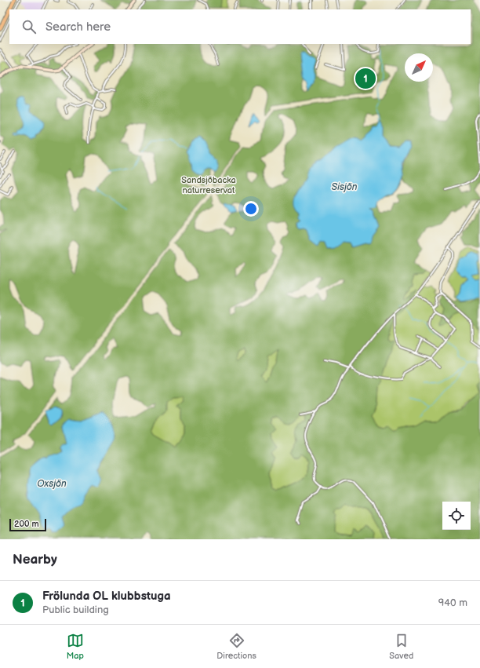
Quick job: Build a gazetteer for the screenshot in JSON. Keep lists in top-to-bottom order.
{
  "water": ["Sisjön", "Oxsjön"],
  "parks": ["Sandsjöbacka naturreservat"],
  "scale_bar": "200 m",
  "north": "top right",
  "page": {
    "search": "Search here",
    "pins": "1",
    "scale": "200 m",
    "heading": "Nearby",
    "list": [
      {
        "mark": "1",
        "name": "Frölunda OL klubbstuga",
        "note": "Public building",
        "value": "940 m"
      }
    ],
    "nav": ["Map", "Directions", "Saved"]
  }
}
